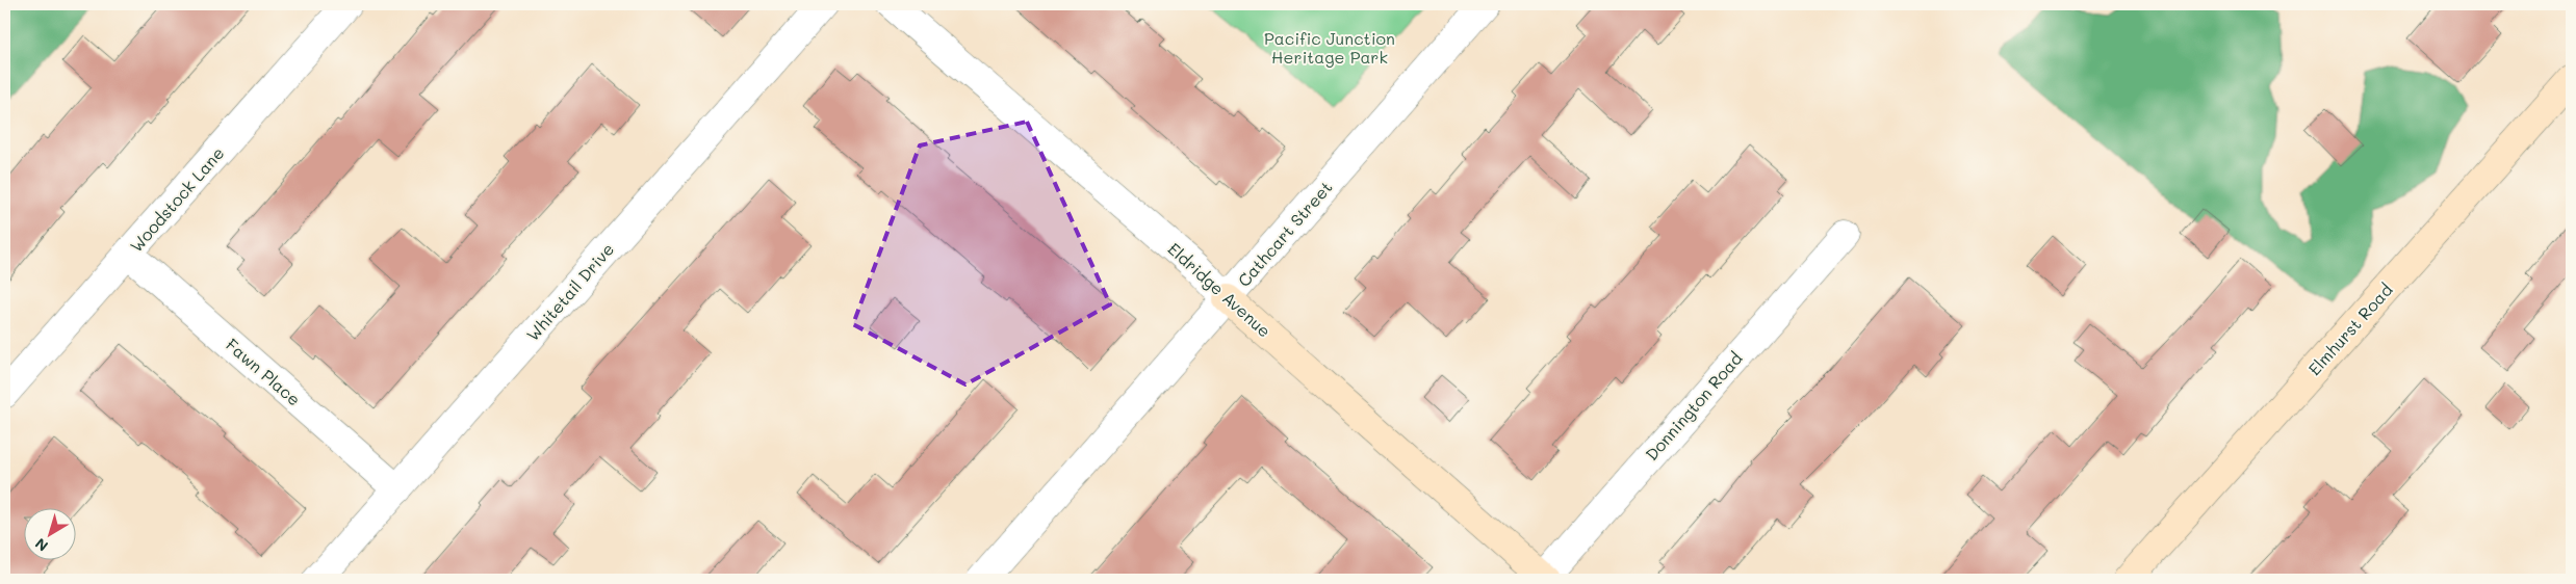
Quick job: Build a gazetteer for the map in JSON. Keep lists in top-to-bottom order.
{
  "streets": {
    "street": [
      "Woodstock Lane",
      "Cathcart Street",
      "Eldridge Avenue",
      "Whitetail Drive",
      "Elmhurst Road",
      "Fawn Place",
      "Donnington Road"
    ]
  },
  "crossings": [
    ["Woodstock Lane", "Fawn Place"],
    ["Cathcart Street", "Eldridge Avenue"],
    ["Eldridge Avenue", "Donnington Road"],
    ["Whitetail Drive", "Fawn Place"]
  ],
  "parks": ["Pacific Junction Heritage Park"],
  "north": "bottom left"
}
